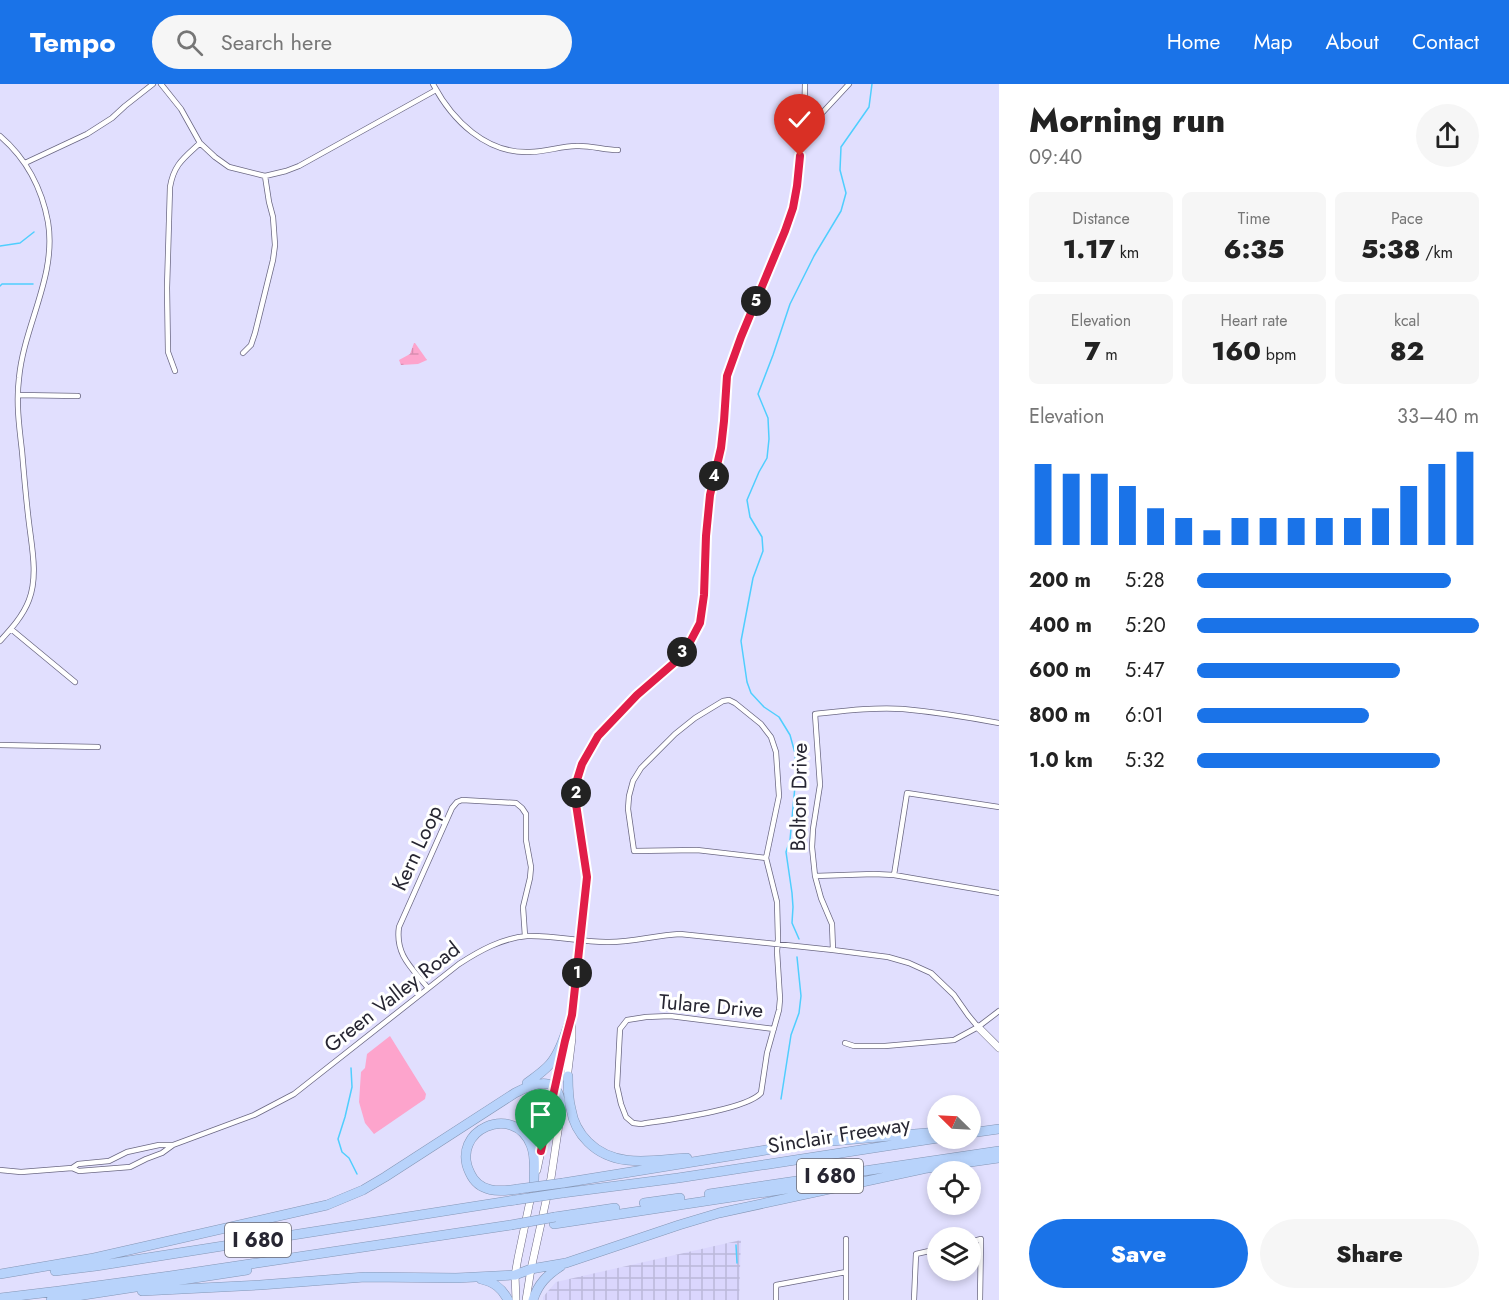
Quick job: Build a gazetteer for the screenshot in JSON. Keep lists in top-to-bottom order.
{
  "streets": {
    "highway": ["Sinclair Freeway", "I 680"],
    "street": [
      "Bolton Drive",
      "Kern Loop",
      "Green Valley Road",
      "Tulare Drive"
    ]
  },
  "crossings": [
    ["Bolton Drive", "Green Valley Road"],
    ["Kern Loop", "Green Valley Road"]
  ],
  "north": "top left",
  "page": {
    "header": "Tempo",
    "search": "Search here",
    "nav": [
      "Home",
      "Map",
      "About",
      "Contact"
    ],
    "heading": ["Morning run", "09:40"],
    "stats": [
      ["Distance", "1.17 km"],
      ["Time", "6:35"],
      ["Pace", "5:38 /km"],
      ["Elevation", "7 m"],
      ["Heart rate", "160 bpm"],
      ["kcal", "82"]
    ],
    "pins": [
      "5",
      "4",
      "3",
      "2",
      "1"
    ],
    "chart": ["Elevation", "33–40 m"],
    "list": [
      {
        "name": "200 m",
        "note": "5:28"
      },
      {
        "name": "400 m",
        "note": "5:20"
      },
      {
        "name": "600 m",
        "note": "5:47"
      },
      {
        "name": "800 m",
        "note": "6:01"
      },
      {
        "name": "1.0 km",
        "note": "5:32"
      }
    ],
    "buttons": ["Save", "Share"]
  }
}
